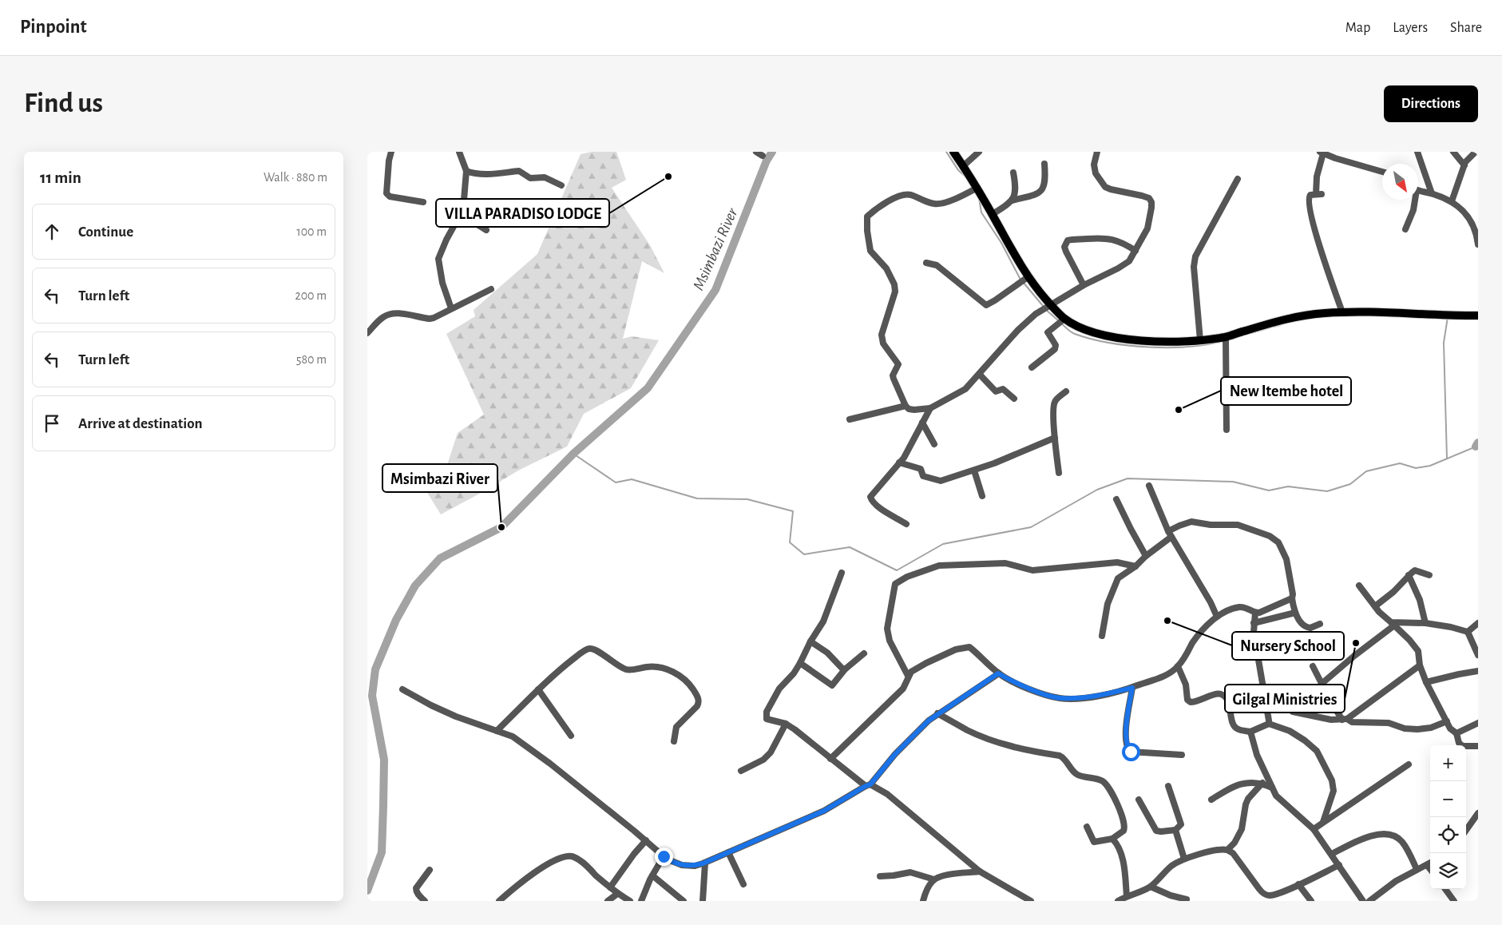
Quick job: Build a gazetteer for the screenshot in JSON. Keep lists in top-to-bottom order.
{
  "water": ["Msimbazi River"],
  "places": [
    "VILLA PARADISO LODGE",
    "New Itembe hotel",
    "Msimbazi River",
    "Nursery School",
    "Gilgal Ministries"
  ],
  "north": "bottom right",
  "page": {
    "header": "Pinpoint",
    "nav": ["Map", "Layers", "Share"],
    "buttons": "Directions",
    "title": "Find us",
    "heading": ["11 min", "Walk · 880 m"],
    "list": [
      ["Continue", "100 m"],
      ["Turn left", "200 m"],
      ["Turn left", "580 m"],
      "Arrive at destination"
    ],
    "map_buttons": ["+", "−"]
  }
}
